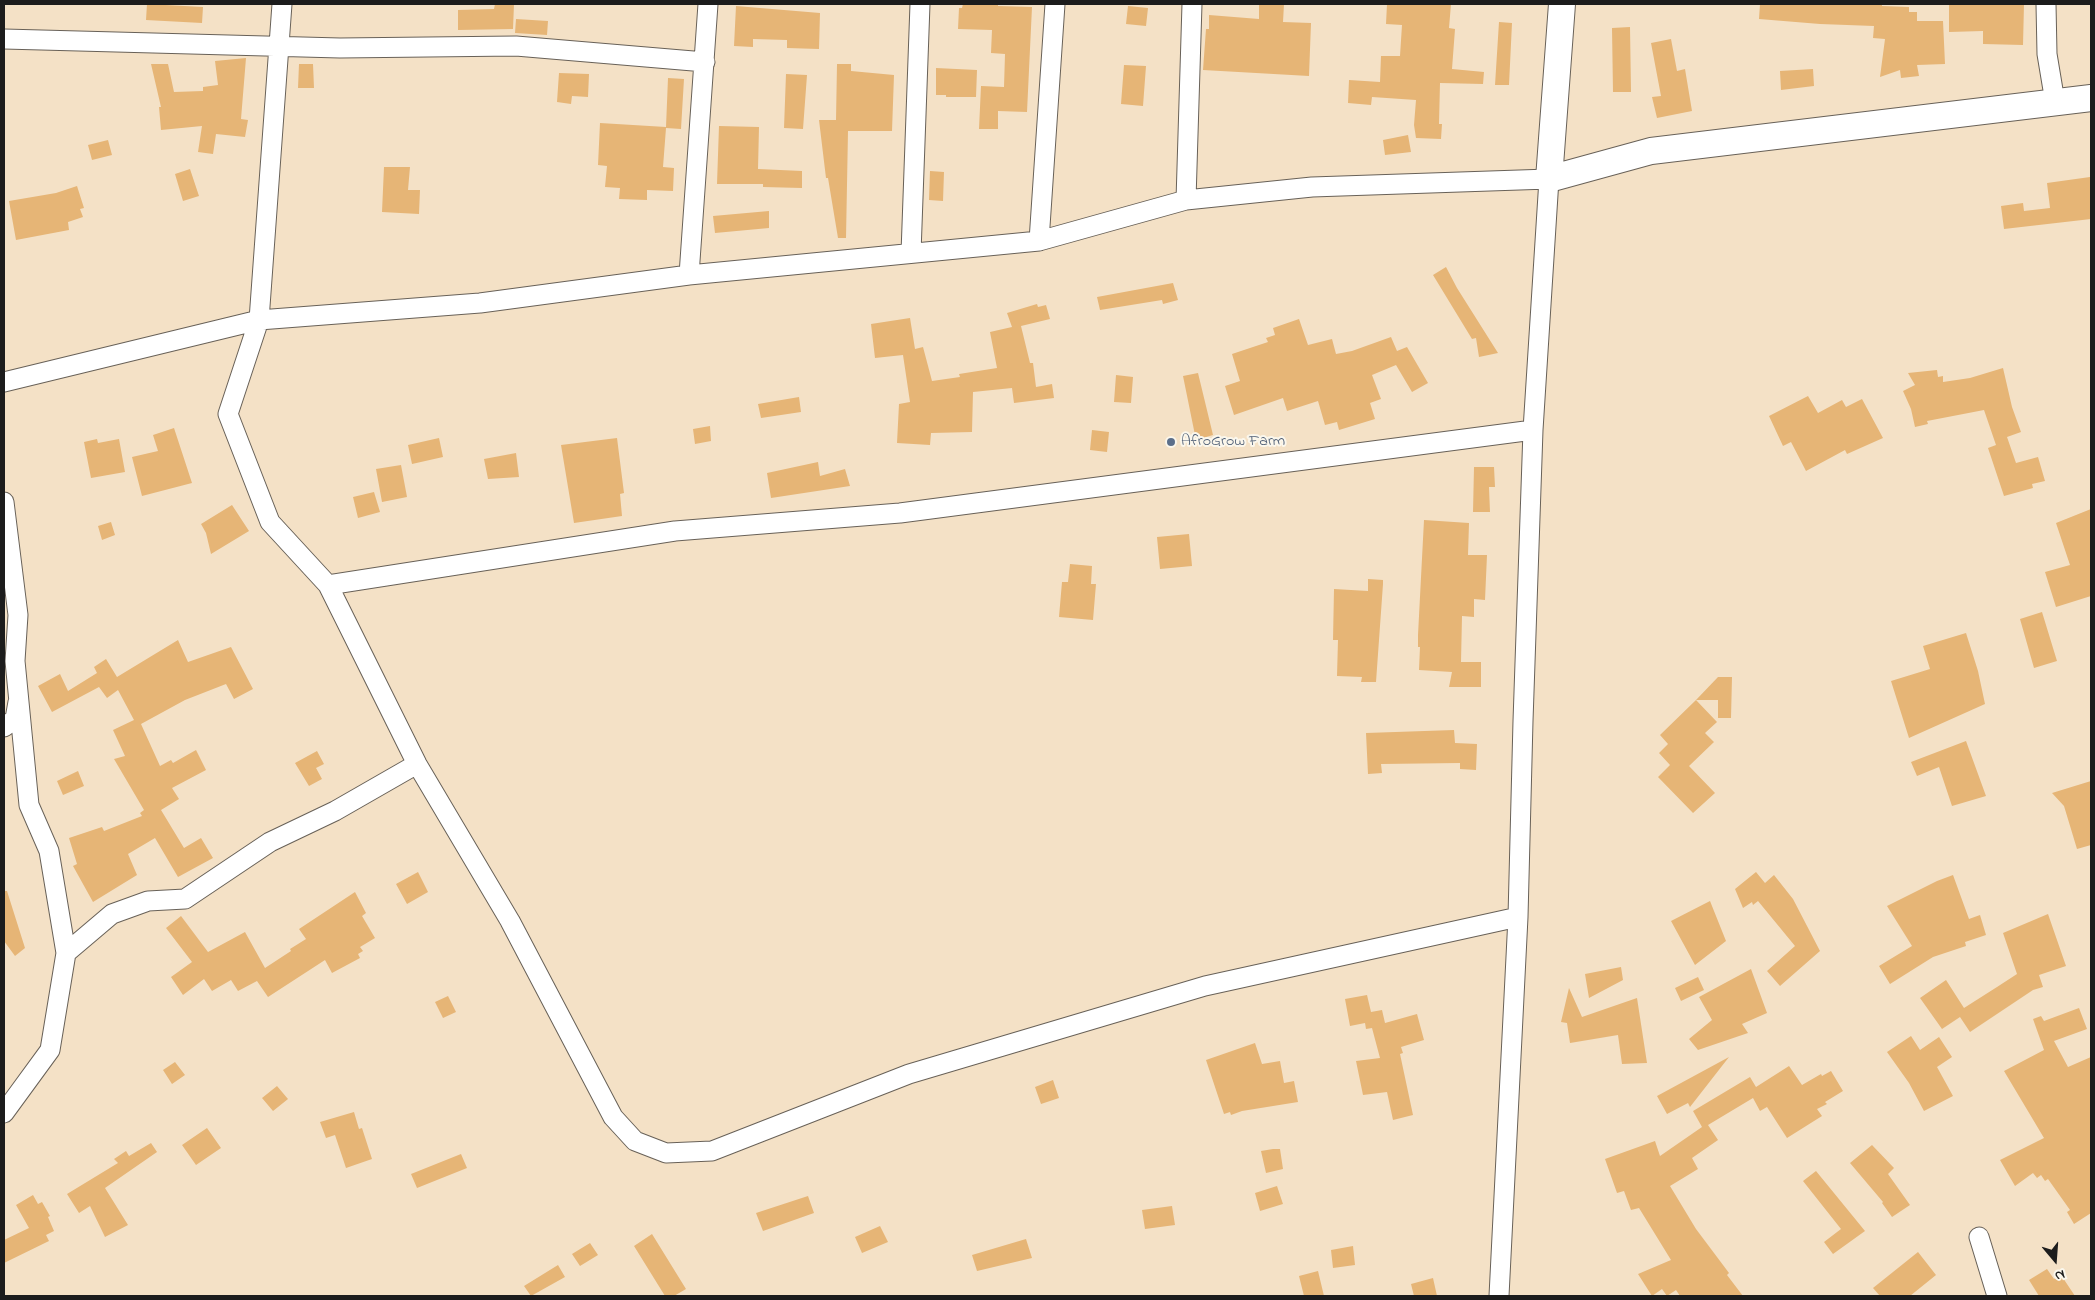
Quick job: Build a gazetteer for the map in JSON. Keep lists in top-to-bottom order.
{
  "places": ["AfroGrow Farm"],
  "north": "bottom"
}
